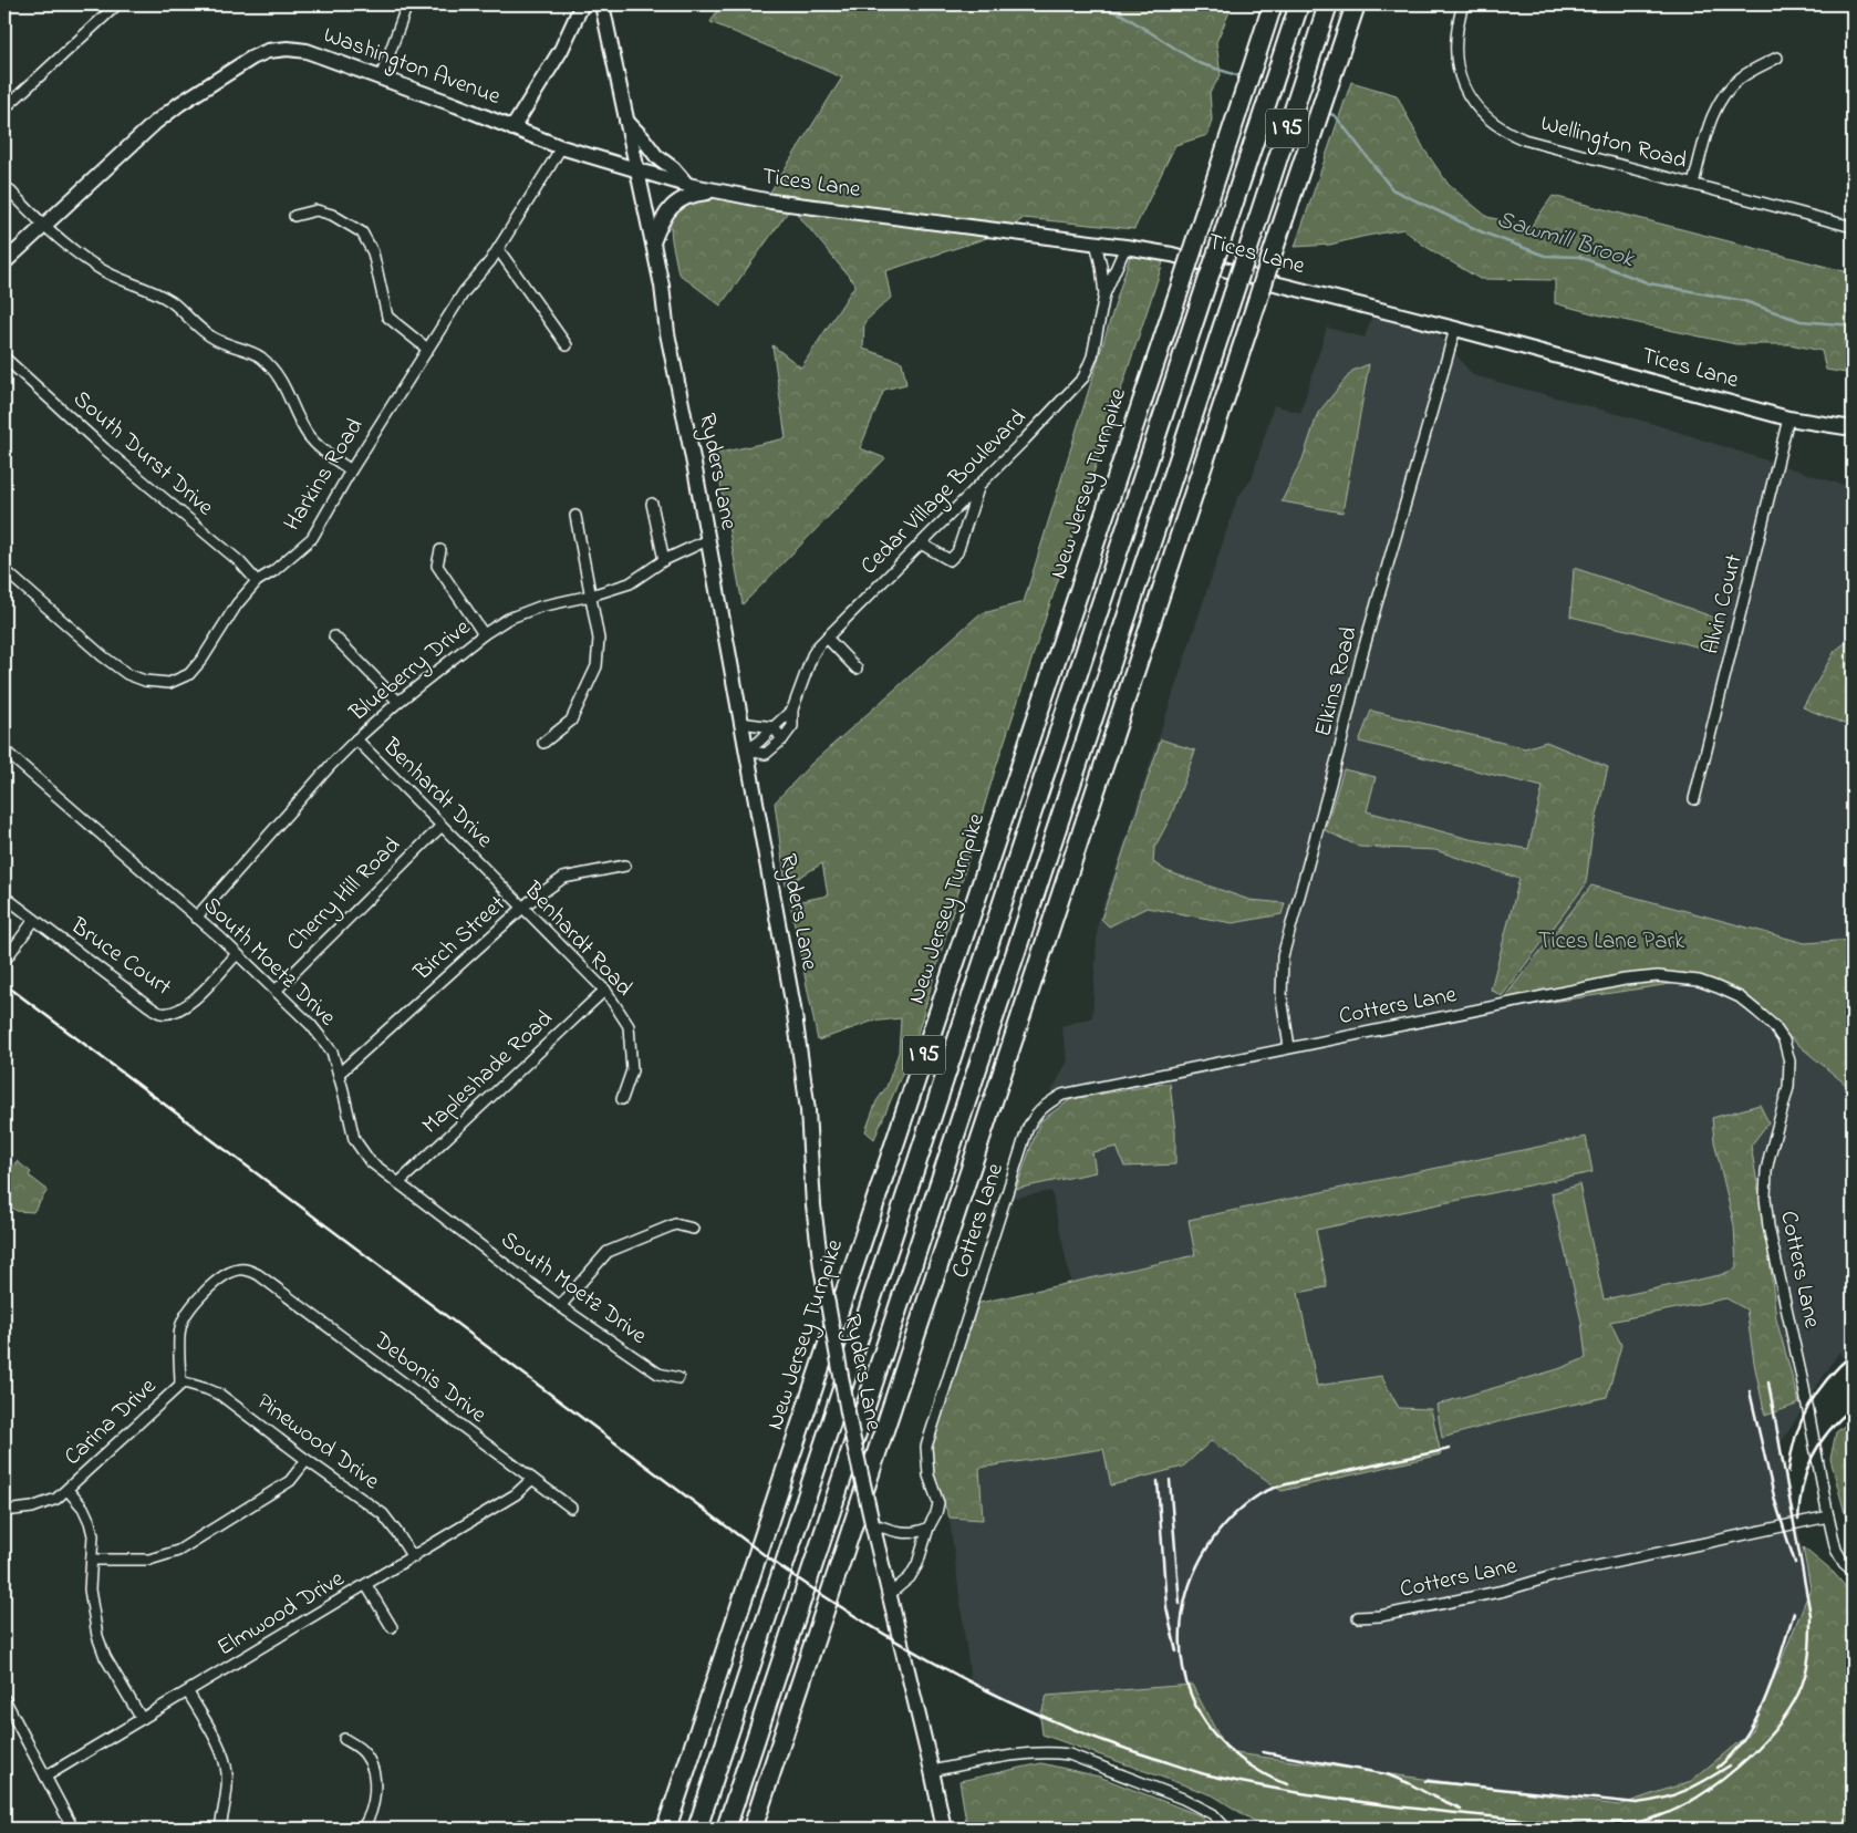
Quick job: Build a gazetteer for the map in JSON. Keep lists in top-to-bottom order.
{
  "streets": {
    "highway": ["I 95", "New Jersey Turnpike"],
    "main road": ["Washington Avenue", "Tices Lane", "Ryders Lane"],
    "street": [
      "Wellington Road",
      "South Durst Drive",
      "Harkins Road",
      "Cedar Village Boulevard",
      "Alvin Court",
      "Blueberry Drive",
      "Elkins Road",
      "Benhardt Drive",
      "Cherry Hill Road",
      "Birch Street",
      "Benhardt Road",
      "Bruce Court",
      "South Moetz Drive",
      "Cotters Lane",
      "Mapleshade Road",
      "Debonis Drive",
      "Carina Drive",
      "Pinewood Drive",
      "Elmwood Drive"
    ]
  },
  "crossings": [
    ["Washington Avenue", "Tices Lane"],
    ["Washington Avenue", "Ryders Lane"],
    ["Washington Avenue", "Harkins Road"],
    ["Tices Lane", "Ryders Lane"],
    ["Tices Lane", "Cedar Village Boulevard"],
    ["Tices Lane", "Alvin Court"],
    ["Tices Lane", "Elkins Road"],
    ["South Durst Drive", "Harkins Road"],
    ["Ryders Lane", "Cedar Village Boulevard"],
    ["Ryders Lane", "Blueberry Drive"],
    ["Ryders Lane", "Cotters Lane"],
    ["Blueberry Drive", "Benhardt Drive"],
    ["Blueberry Drive", "South Moetz Drive"],
    ["Elkins Road", "Cotters Lane"],
    ["Benhardt Drive", "Cherry Hill Road"],
    ["Benhardt Drive", "Benhardt Road"],
    ["Cherry Hill Road", "South Moetz Drive"],
    ["Birch Street", "Benhardt Road"],
    ["Birch Street", "South Moetz Drive"],
    ["Benhardt Road", "Mapleshade Road"],
    ["Bruce Court", "South Moetz Drive"],
    ["South Moetz Drive", "Mapleshade Road"],
    ["Debonis Drive", "Carina Drive"],
    ["Debonis Drive", "Elmwood Drive"],
    ["Carina Drive", "Pinewood Drive"],
    ["Pinewood Drive", "Elmwood Drive"]
  ],
  "water": ["Sawmill Brook"],
  "parks": ["Tices Lane Park"]
}
